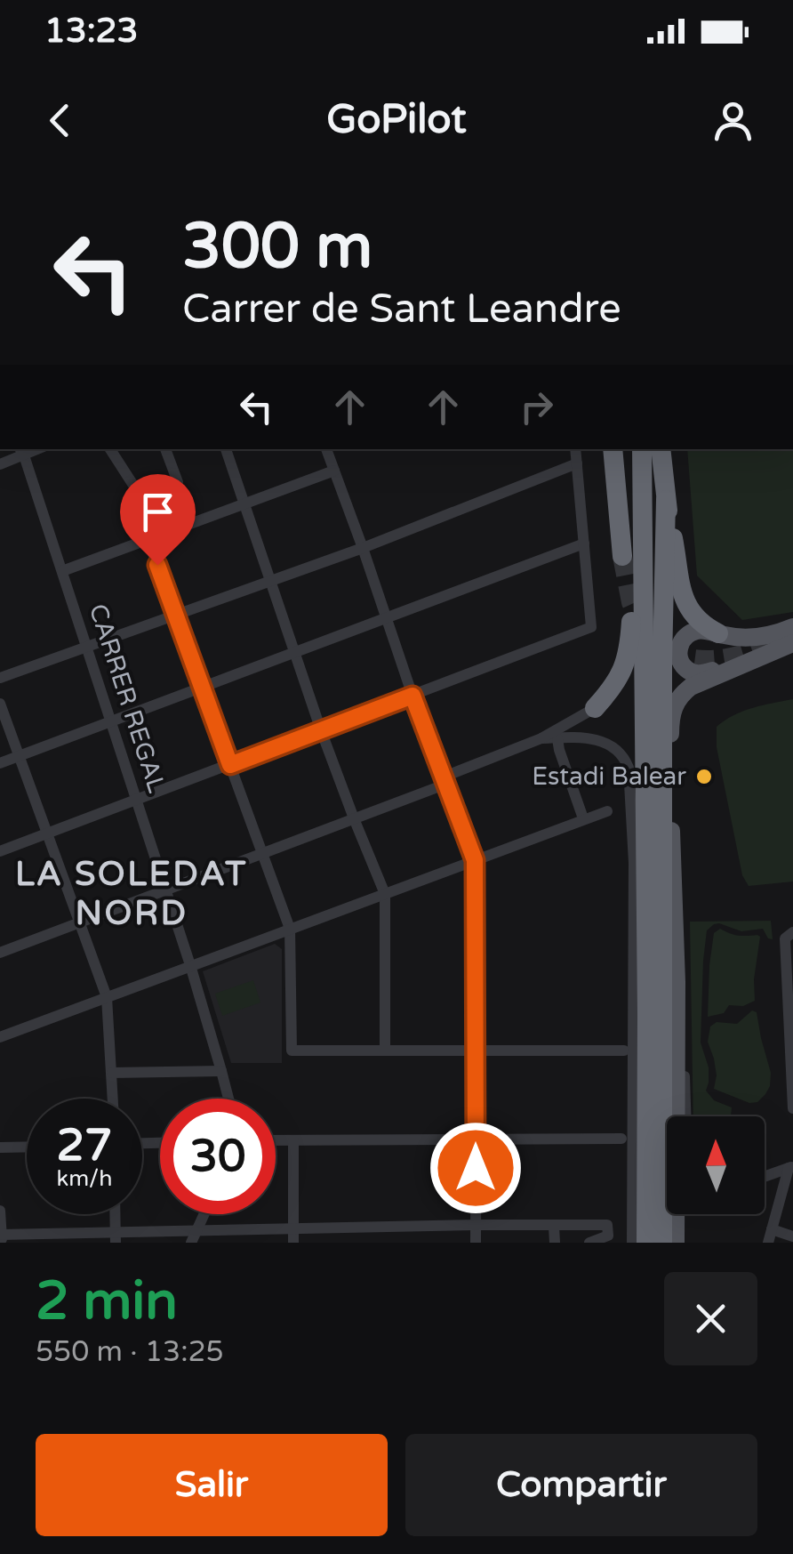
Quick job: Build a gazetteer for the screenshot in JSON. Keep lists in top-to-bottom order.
{
  "streets": {
    "street": ["CARRER REGAL"]
  },
  "districts": ["LA SOLEDAT NORD"],
  "places": ["Estadi Balear"],
  "north": "top",
  "page": {
    "status": "13:23",
    "header": "GoPilot",
    "turn": ["300 m", "Carrer de Sant Leandre"],
    "speed": "27 km/h",
    "limit": "30",
    "heading": ["2 min", "550 m · 13:25"],
    "buttons": ["Salir", "Compartir"]
  }
}
